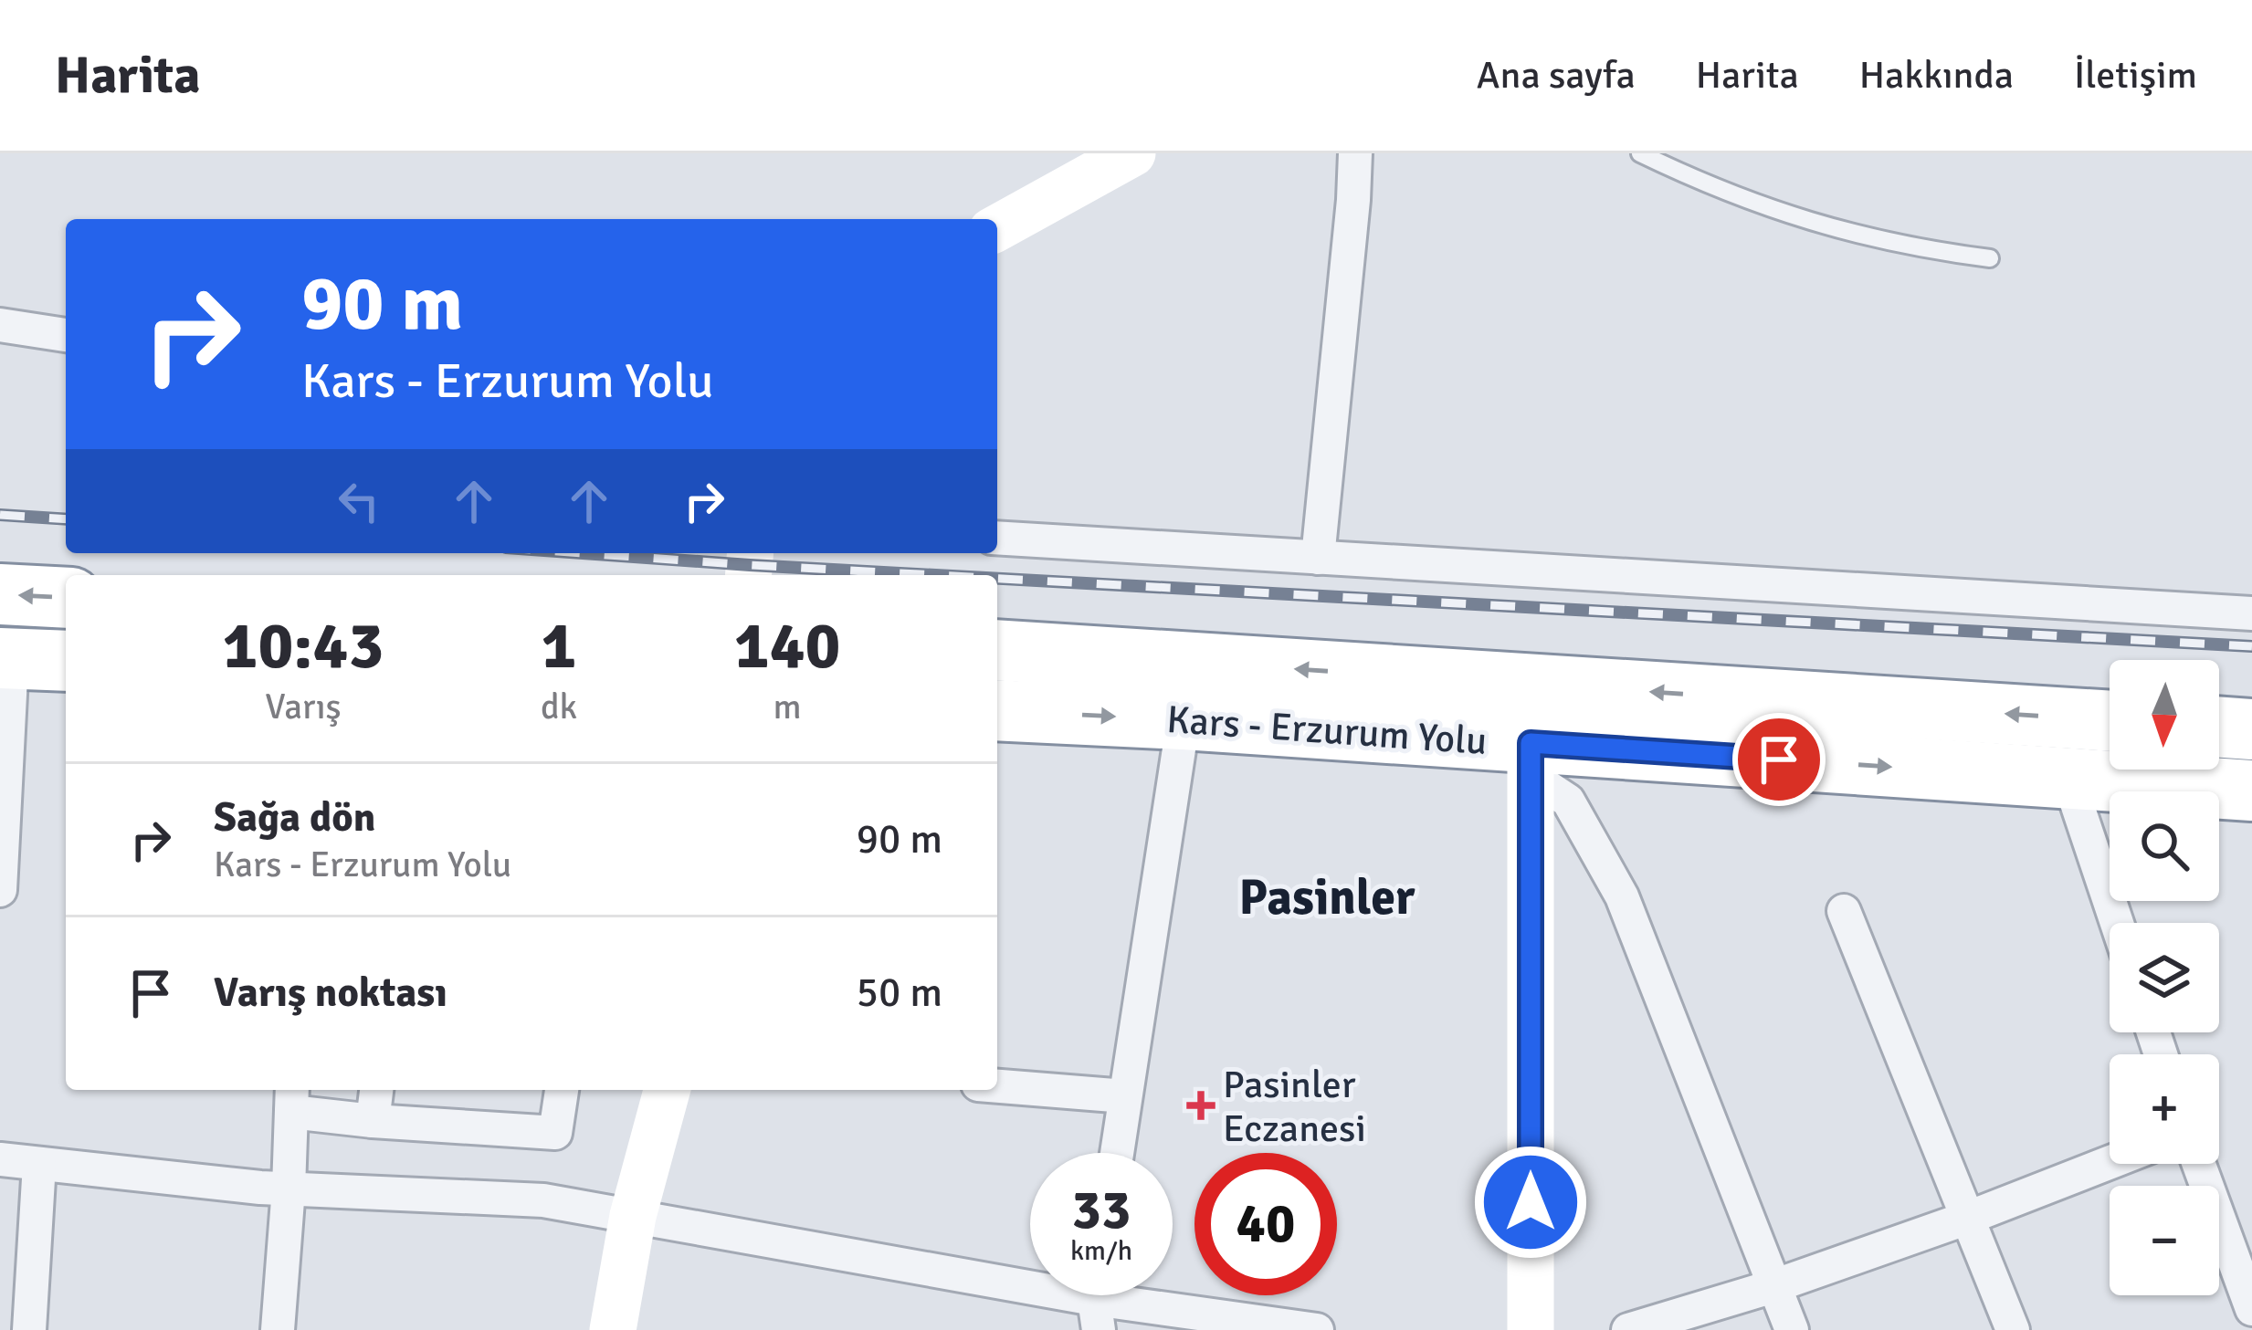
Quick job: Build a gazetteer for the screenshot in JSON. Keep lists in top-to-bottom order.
{
  "streets": {
    "highway": ["Kars - Erzurum Yolu"]
  },
  "districts": ["Pasinler"],
  "places": {
    "health": ["Pasinler Eczanesi"]
  },
  "north": "bottom",
  "page": {
    "header": "Harita",
    "nav": [
      "Ana sayfa",
      "Harita",
      "Hakkında",
      "İletişim"
    ],
    "turn": ["90 m", "Kars - Erzurum Yolu"],
    "eta": [
      "10:43",
      "Varış",
      "1",
      "dk",
      "140",
      "m"
    ],
    "map_buttons": ["+", "−"],
    "list": [
      {
        "name": "Sağa dön",
        "note": "Kars - Erzurum Yolu",
        "value": "90 m"
      },
      {
        "name": "Varış noktası",
        "value": "50 m"
      }
    ],
    "speed": "33 km/h",
    "limit": "40"
  }
}
